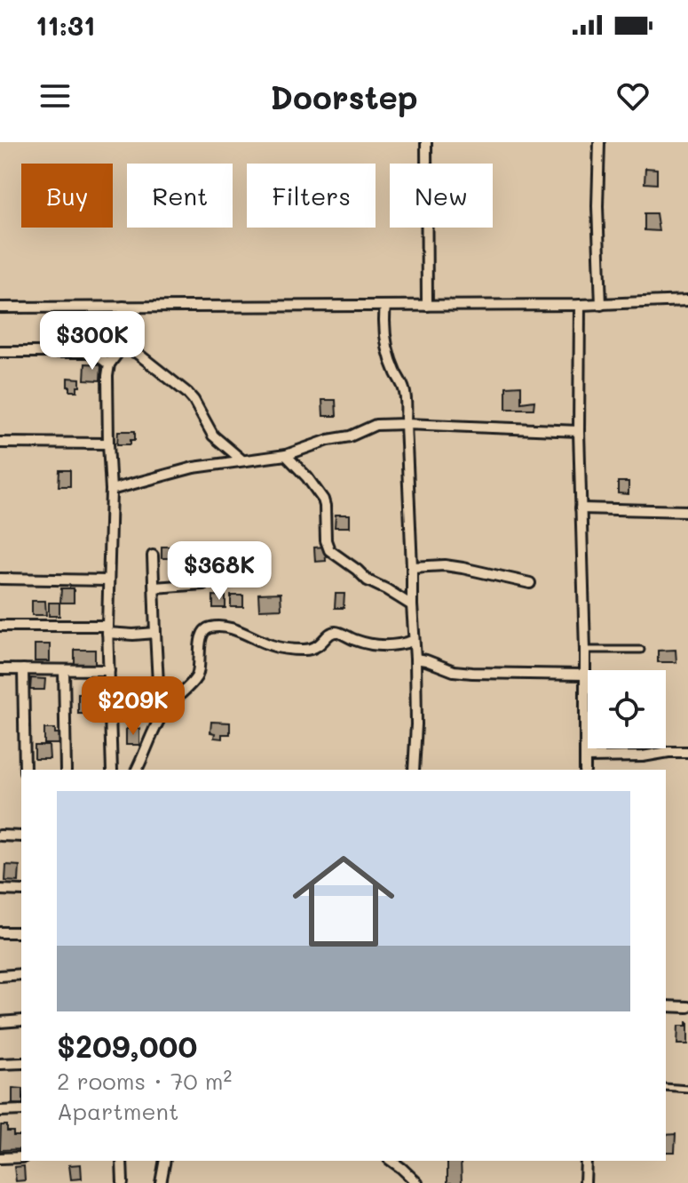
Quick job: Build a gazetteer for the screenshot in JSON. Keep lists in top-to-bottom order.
{
  "page": {
    "status": "11:31",
    "header": "Doorstep",
    "chip": [
      "Buy",
      "Rent",
      "Filters",
      "New"
    ],
    "price": ["$300K", "$368K", "$209K"],
    "list": [
      {
        "name": "$209,000",
        "note": "2 rooms · 70 m² · Apartment"
      }
    ]
  }
}
